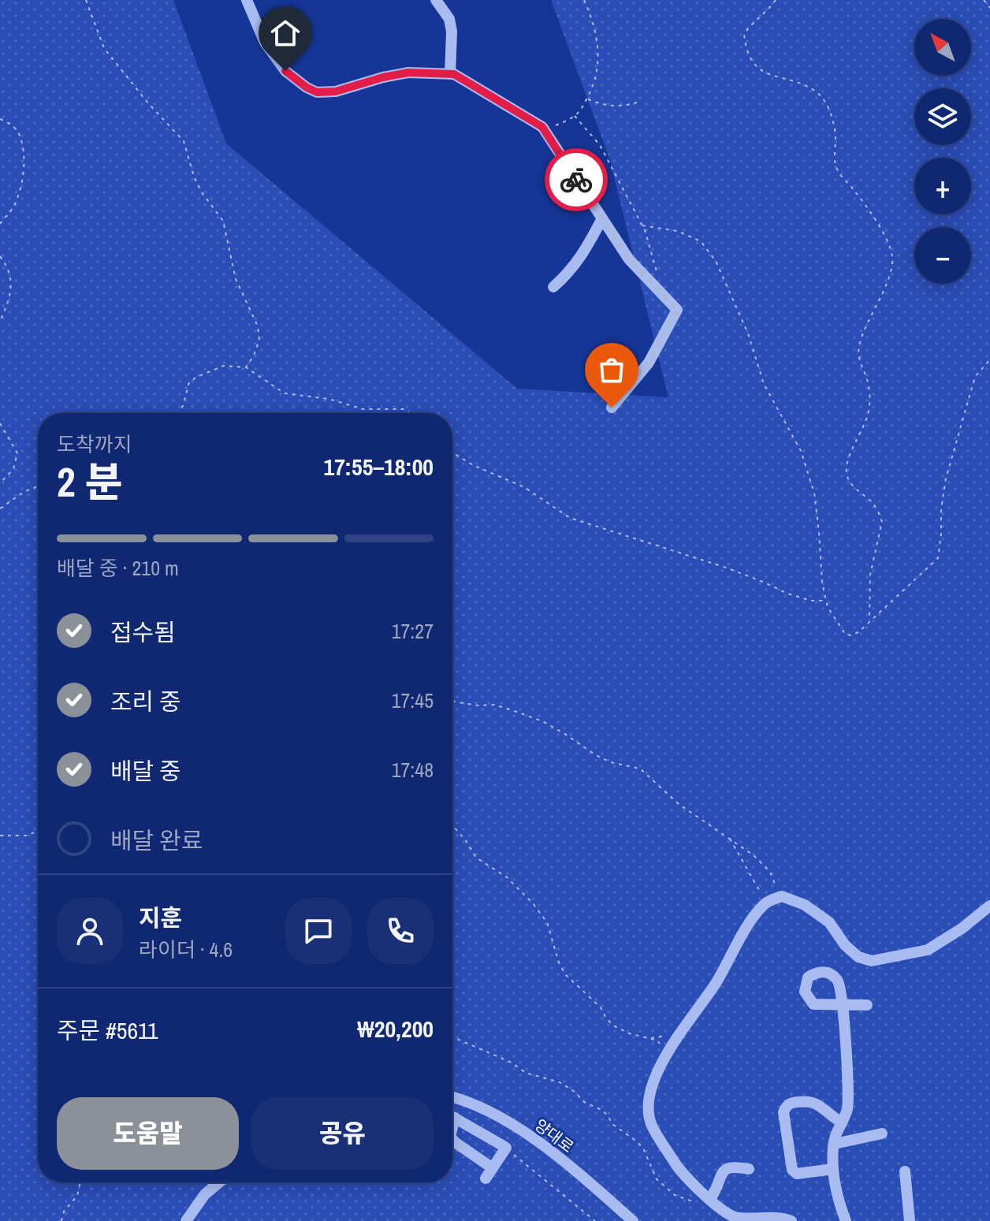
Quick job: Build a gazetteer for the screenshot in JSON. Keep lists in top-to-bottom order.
{
  "streets": {
    "street": ["양대로"]
  },
  "north": "top left",
  "page": {
    "map_buttons": ["+", "−"],
    "heading": ["2 분", "도착까지", "17:55–18:00"],
    "panel": [
      "지훈",
      "라이더 · 4.6",
      "주문 #5611",
      "₩20,200"
    ],
    "bar": "배달 중 · 210 m",
    "list": [
      ["접수됨", "17:27"],
      ["조리 중", "17:45"],
      ["배달 중", "17:48"],
      "배달 완료"
    ],
    "buttons": ["도움말", "공유"]
  }
}
